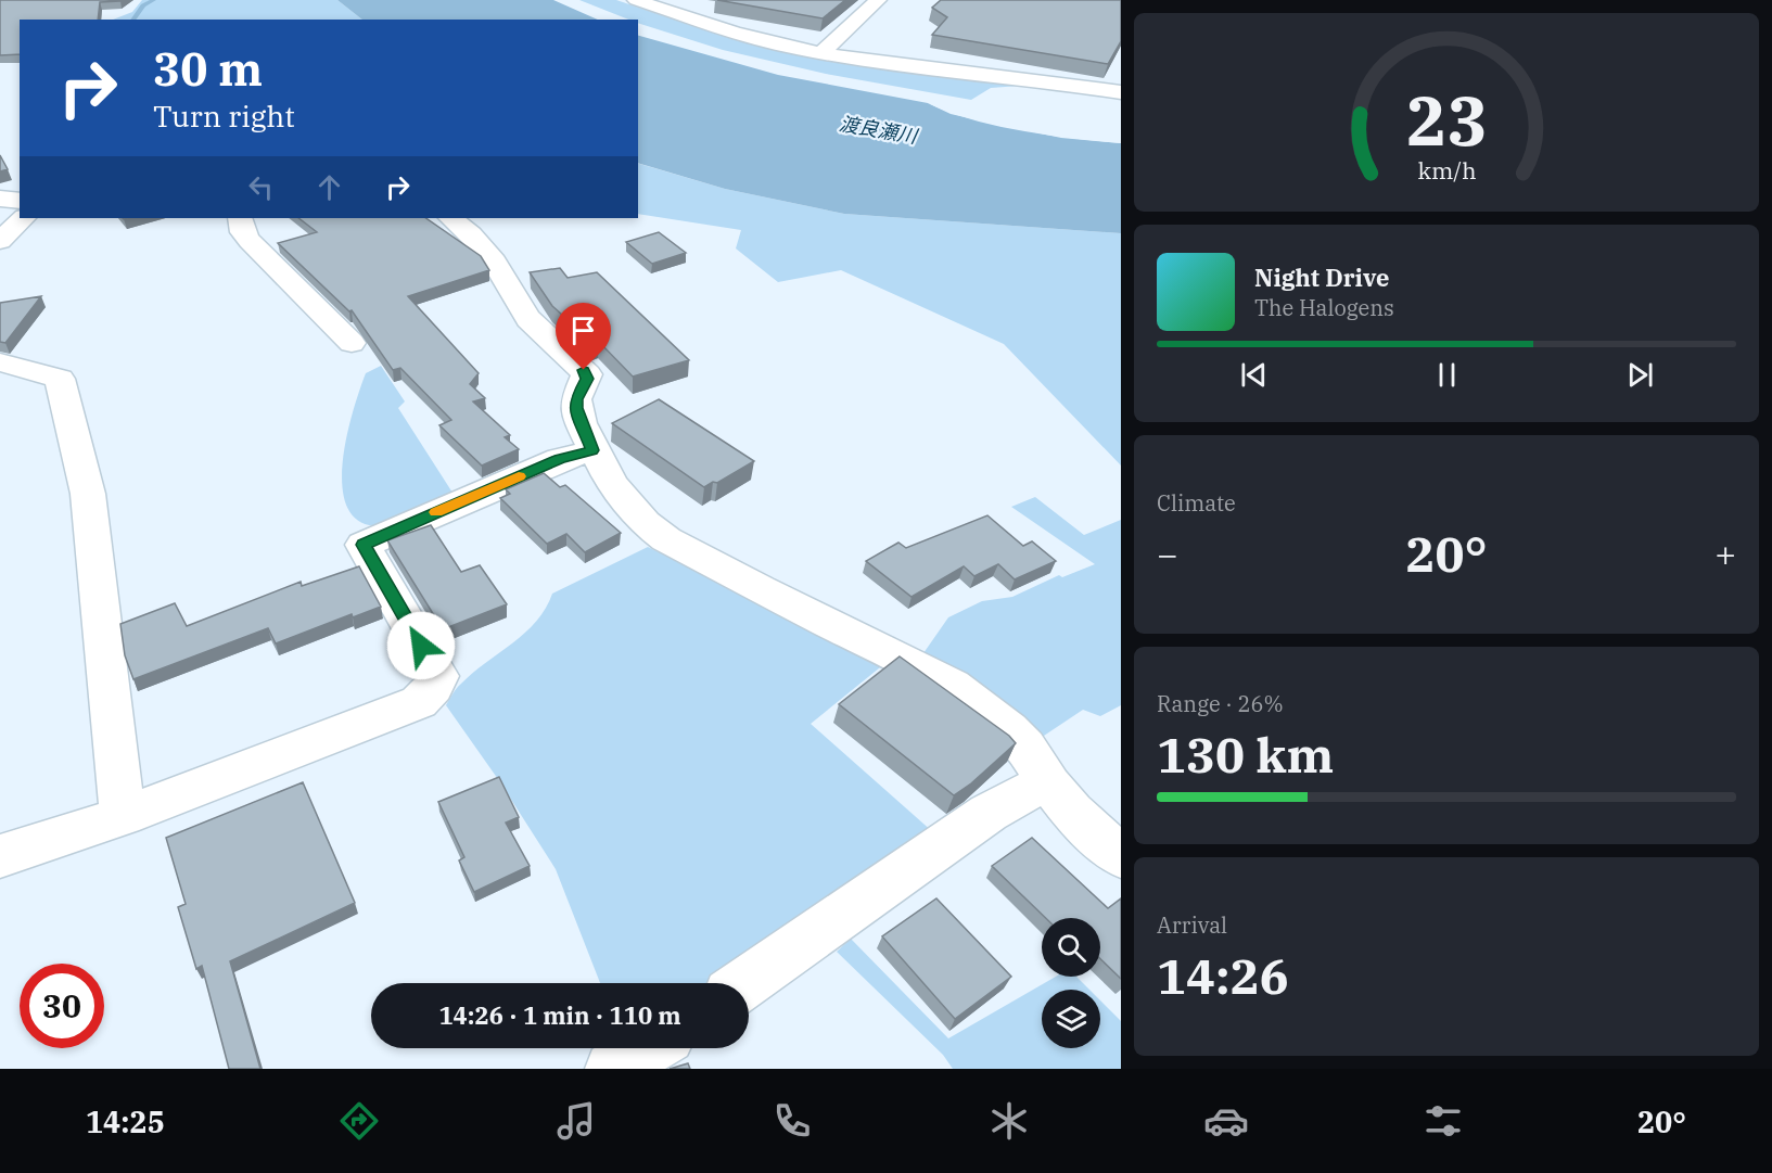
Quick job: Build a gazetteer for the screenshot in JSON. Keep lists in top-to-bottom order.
{
  "water": ["渡良瀬川"],
  "page": {
    "turn": ["30 m", "Turn right"],
    "song": ["Night Drive", "The Halogens"],
    "tile": [
      "Climate",
      ["Range · 26%", "130 km"],
      ["Arrival", "14:26"]
    ],
    "heat": ["−", "20°", "+"],
    "limit": "30",
    "trip": "14:26 · 1 min · 110 m",
    "tabs": ["14:25", "20°"],
    "gauge": ["23", "km/h"]
  }
}
